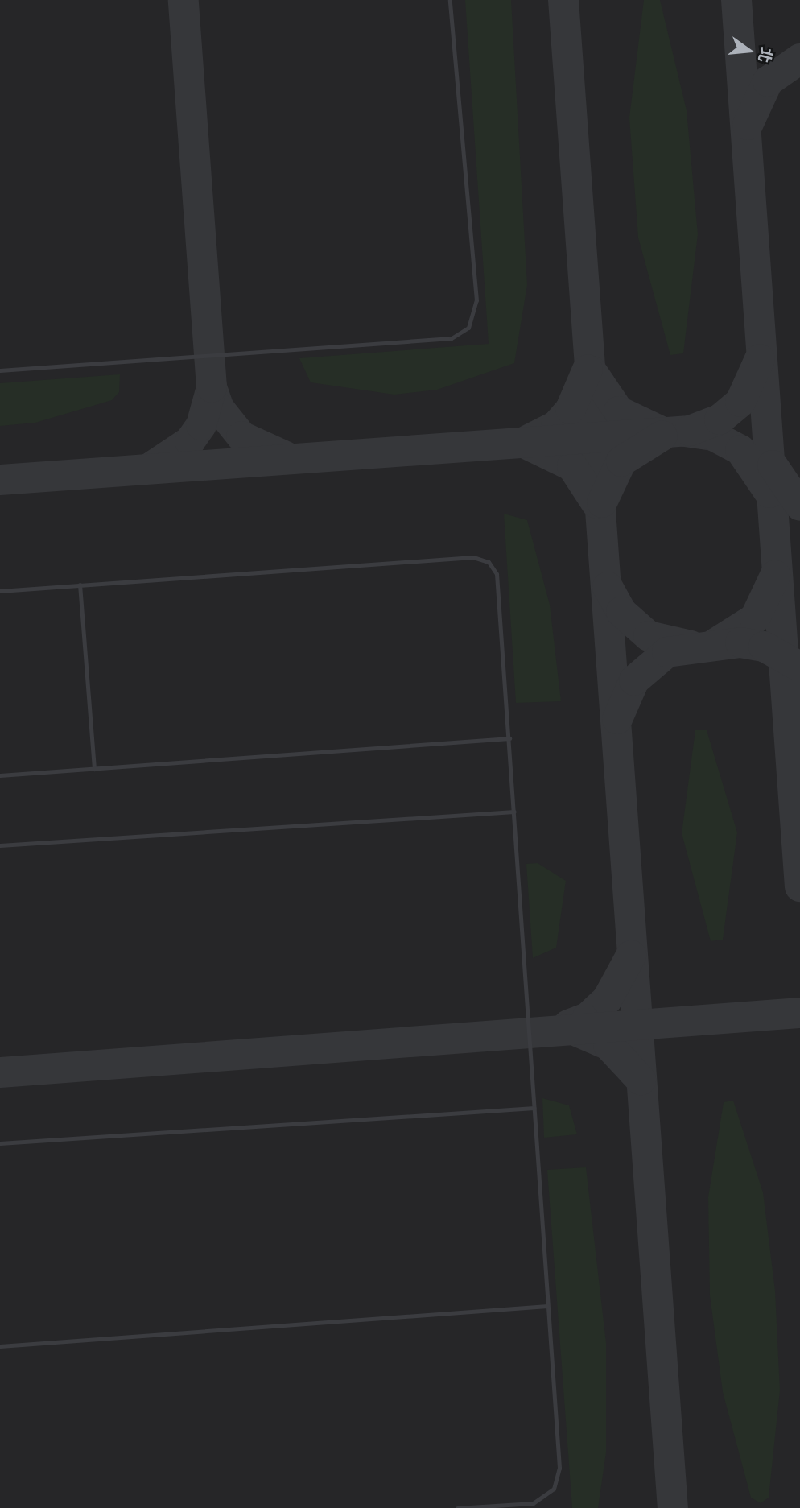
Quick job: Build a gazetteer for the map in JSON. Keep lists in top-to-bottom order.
{
  "north": "right"
}
